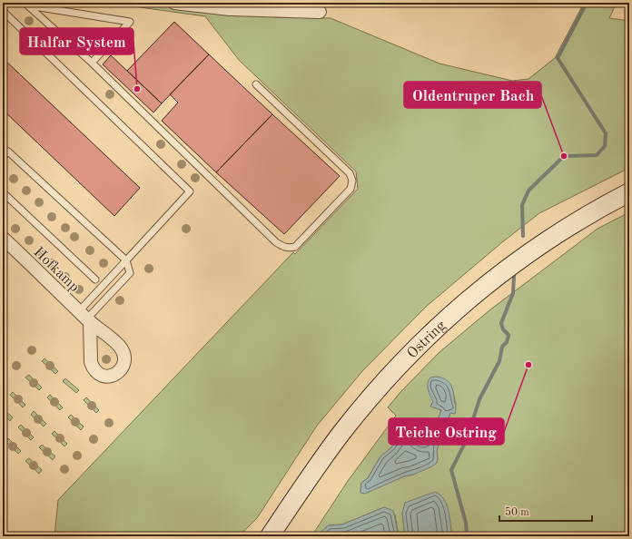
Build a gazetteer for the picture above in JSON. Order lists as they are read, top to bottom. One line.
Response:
{"streets":{"main road":["Ostring"],"street":["Hofkamp"]},"places":["Halfar System","Oldentruper Bach","Teiche Ostring"],"scale_bar":"50 m"}
